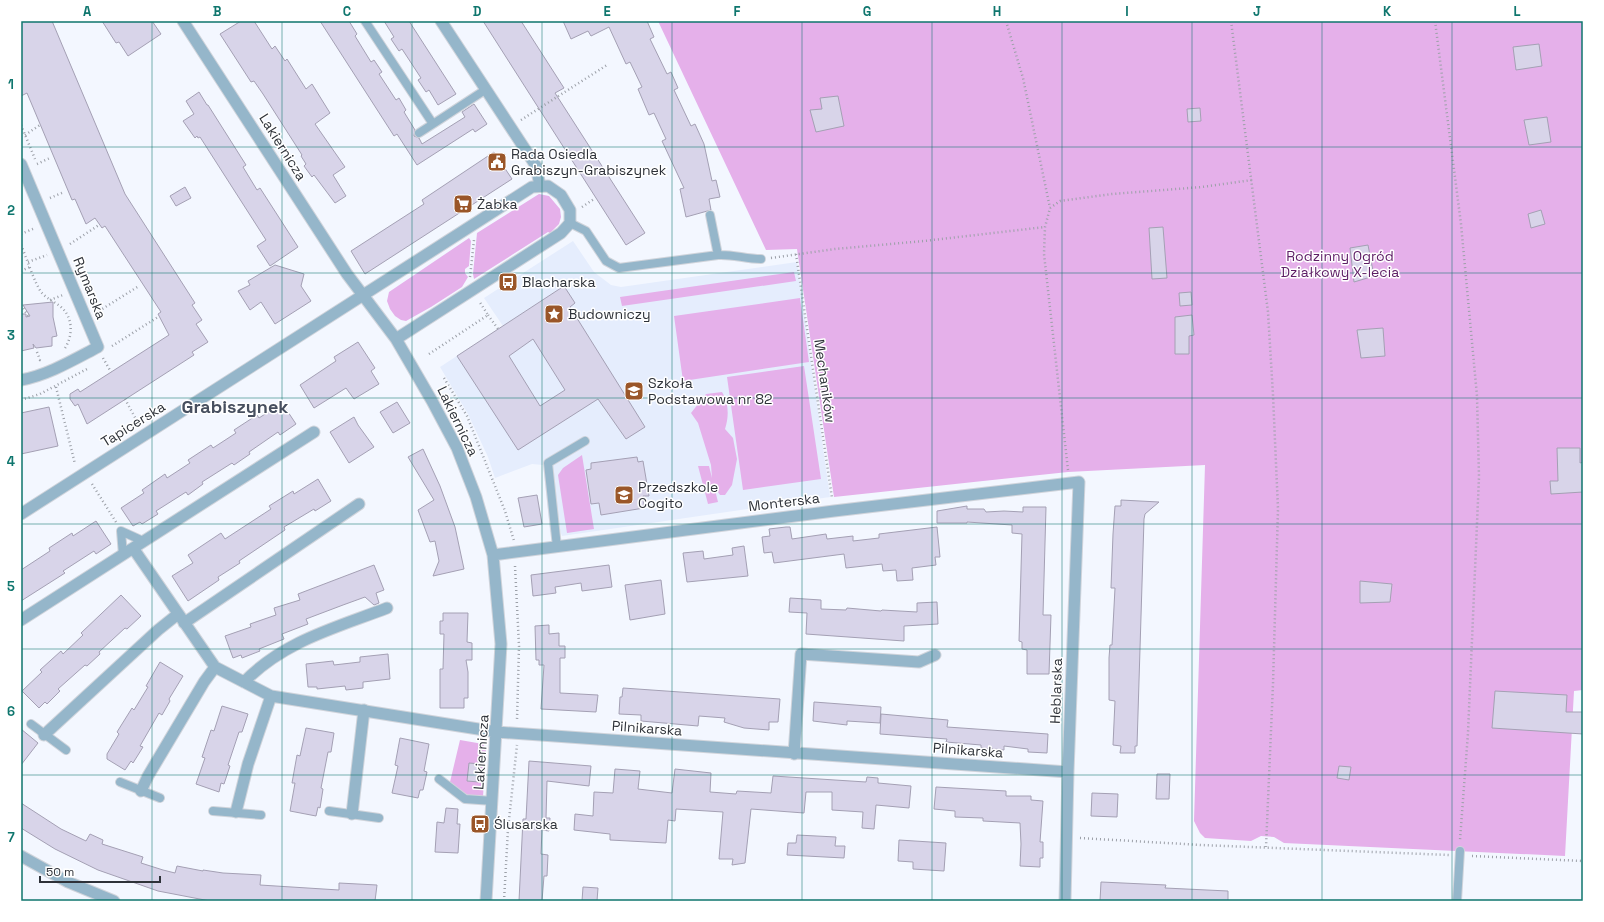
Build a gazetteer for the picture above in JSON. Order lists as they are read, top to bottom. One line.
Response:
{"streets":{"street":["Lakiernicza","Rymarska","Tapicerska","Monterska","Heblarska","Pilnikarska"],"path":["Mechaników"]},"crossings":[["Lakiernicza","Tapicerska"],["Lakiernicza","Monterska"],["Lakiernicza","Pilnikarska"],["Mechaników","Monterska"],["Monterska","Heblarska"],["Heblarska","Pilnikarska"]],"districts":["Grabiszynek"],"parks":["Rodzinny Ogród Działkowy X-lecia"],"places":{"public building":["Rada Osiedla Grabiszyn-Grabiszynek"],"supermarket":["Żabka"],"bus stop":["Blacharska","Ślusarska"],"place":["Budowniczy"],"school or university":["Szkoła Podstawowa nr 82","Przedszkole Cogito"]},"scale_bar":"50 m","grid":{"columns":["A","B","C","D","E","F","G","H","I","J","K","L"],"rows":["1","2","3","4","5","6","7"]}}
